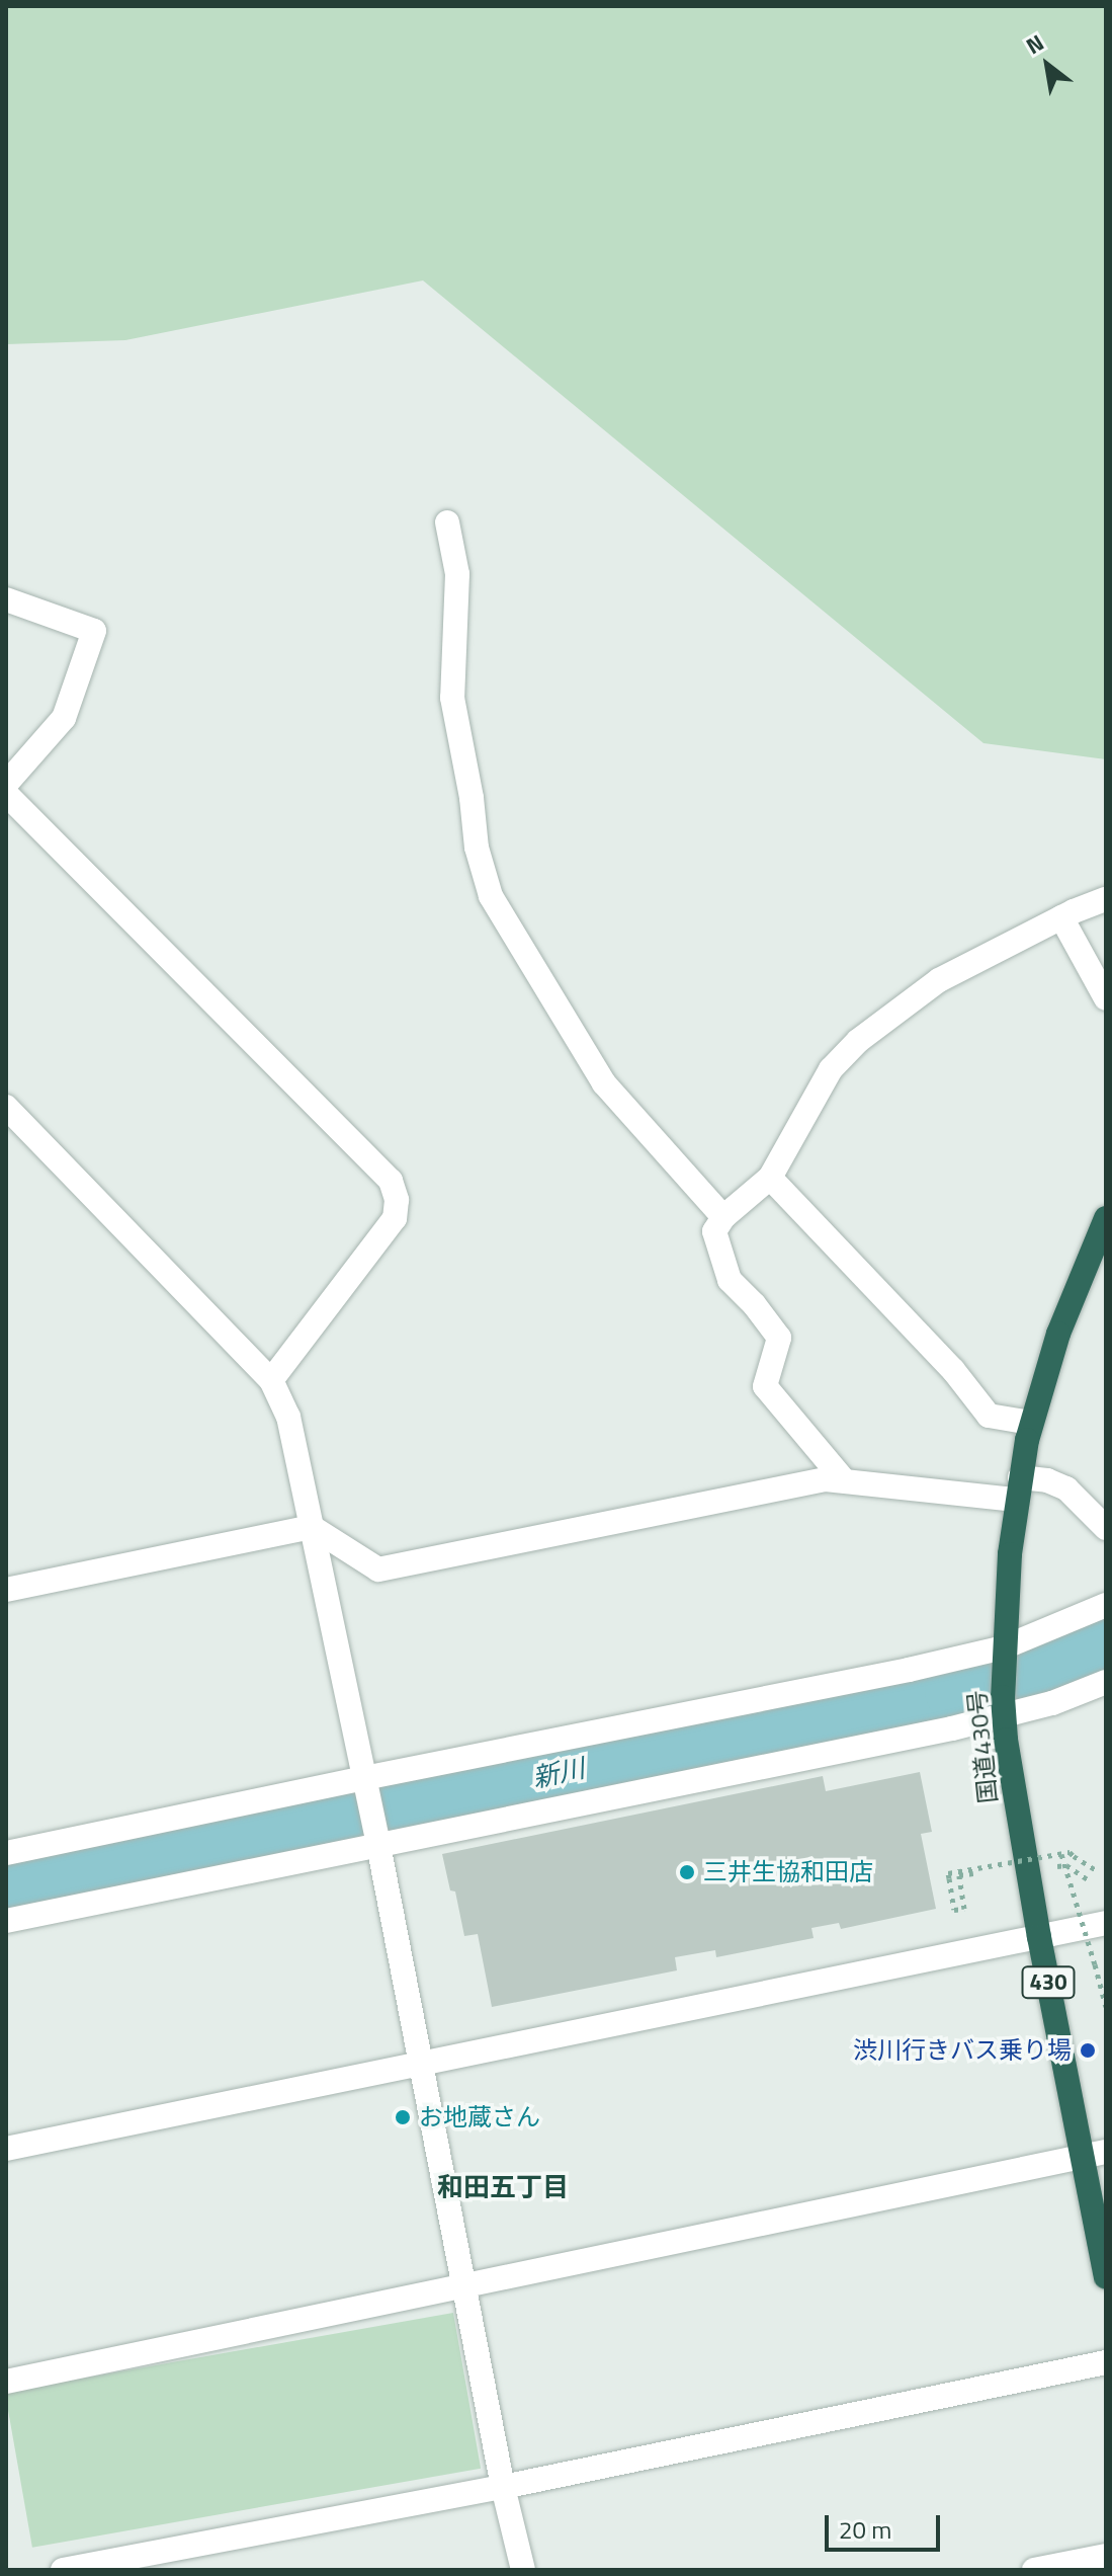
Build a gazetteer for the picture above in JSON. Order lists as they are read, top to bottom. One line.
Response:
{"streets":{"highway":["国道430号","430"]},"districts":["和田五丁目"],"water":["新川"],"places":["三井生協和田店","渋川行きバス乗り場","お地蔵さん"],"scale_bar":"20 m","north":"top left"}
